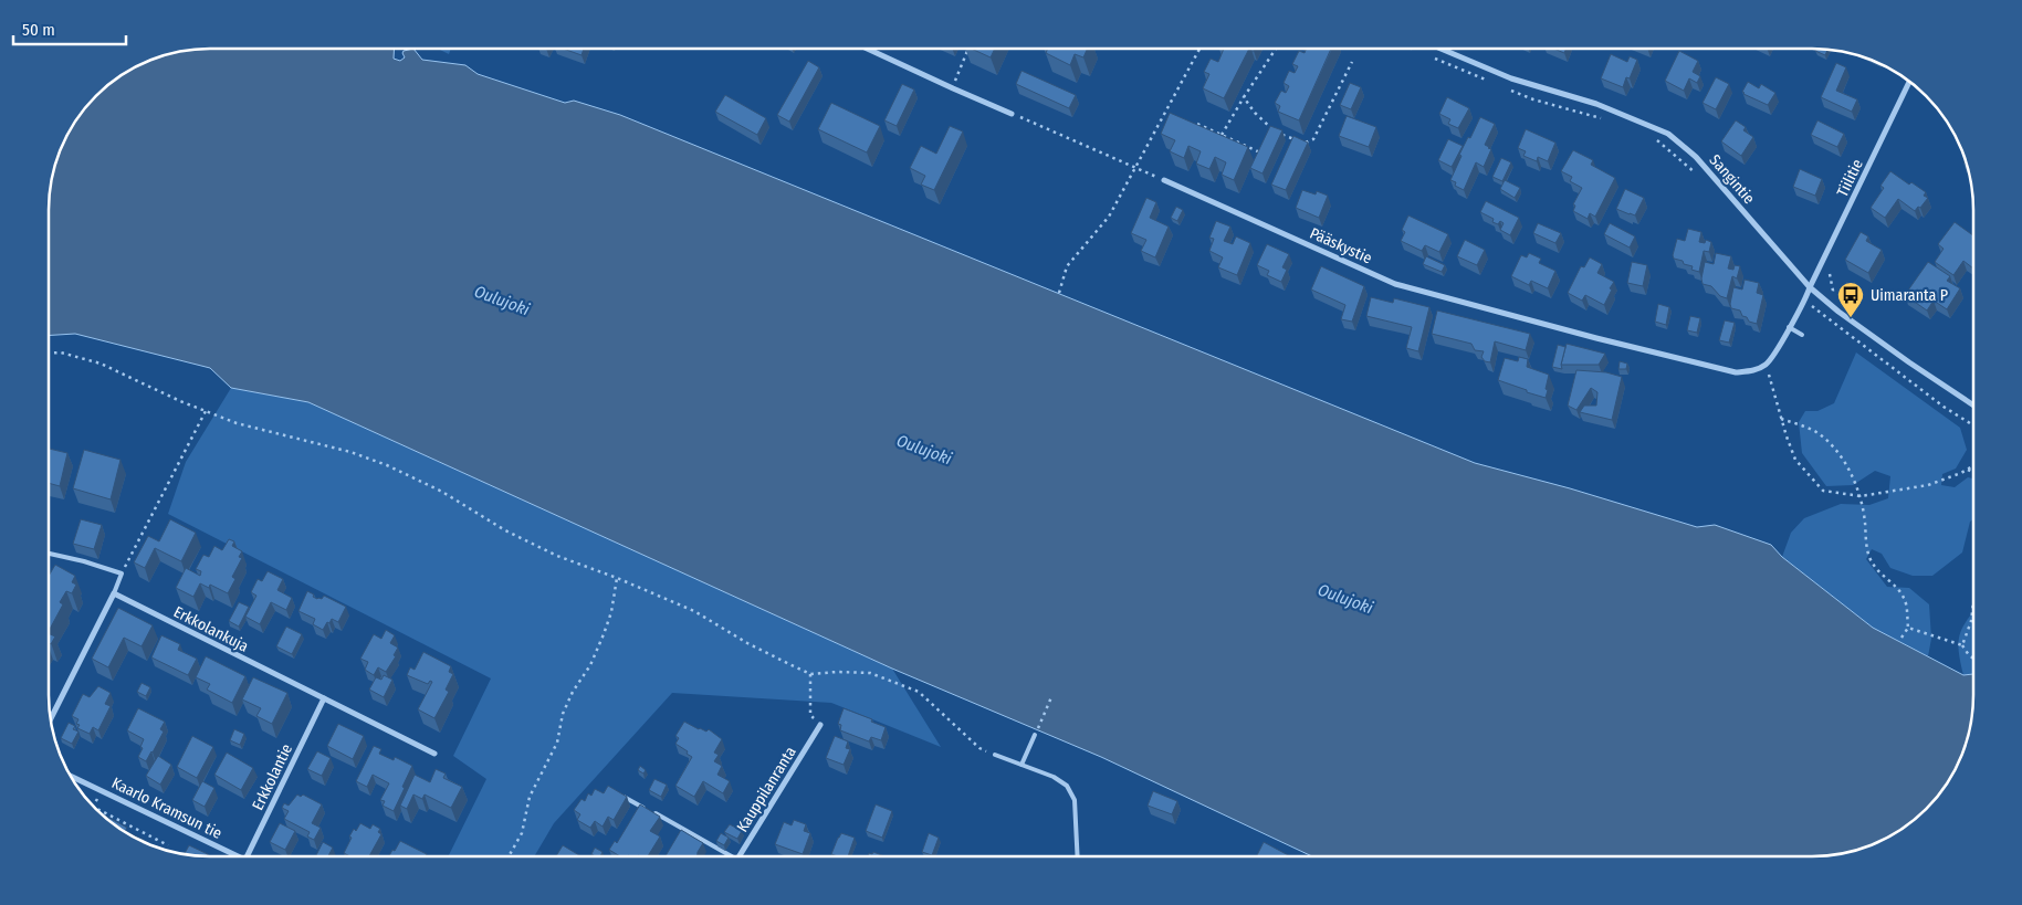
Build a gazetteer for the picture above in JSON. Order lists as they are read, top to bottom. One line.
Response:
{"streets":{"street":["Tiilitie","Sangintie","Pääskystie","Erkkolankuja","Erkkolantie","Kauppilanranta","Kaarlo Kramsun tie"]},"crossings":[["Tiilitie","Sangintie"],["Erkkolankuja","Erkkolantie"]],"water":["Oulujoki"],"places":{"bus stop":["Uimaranta P"]},"scale_bar":"50 m"}
